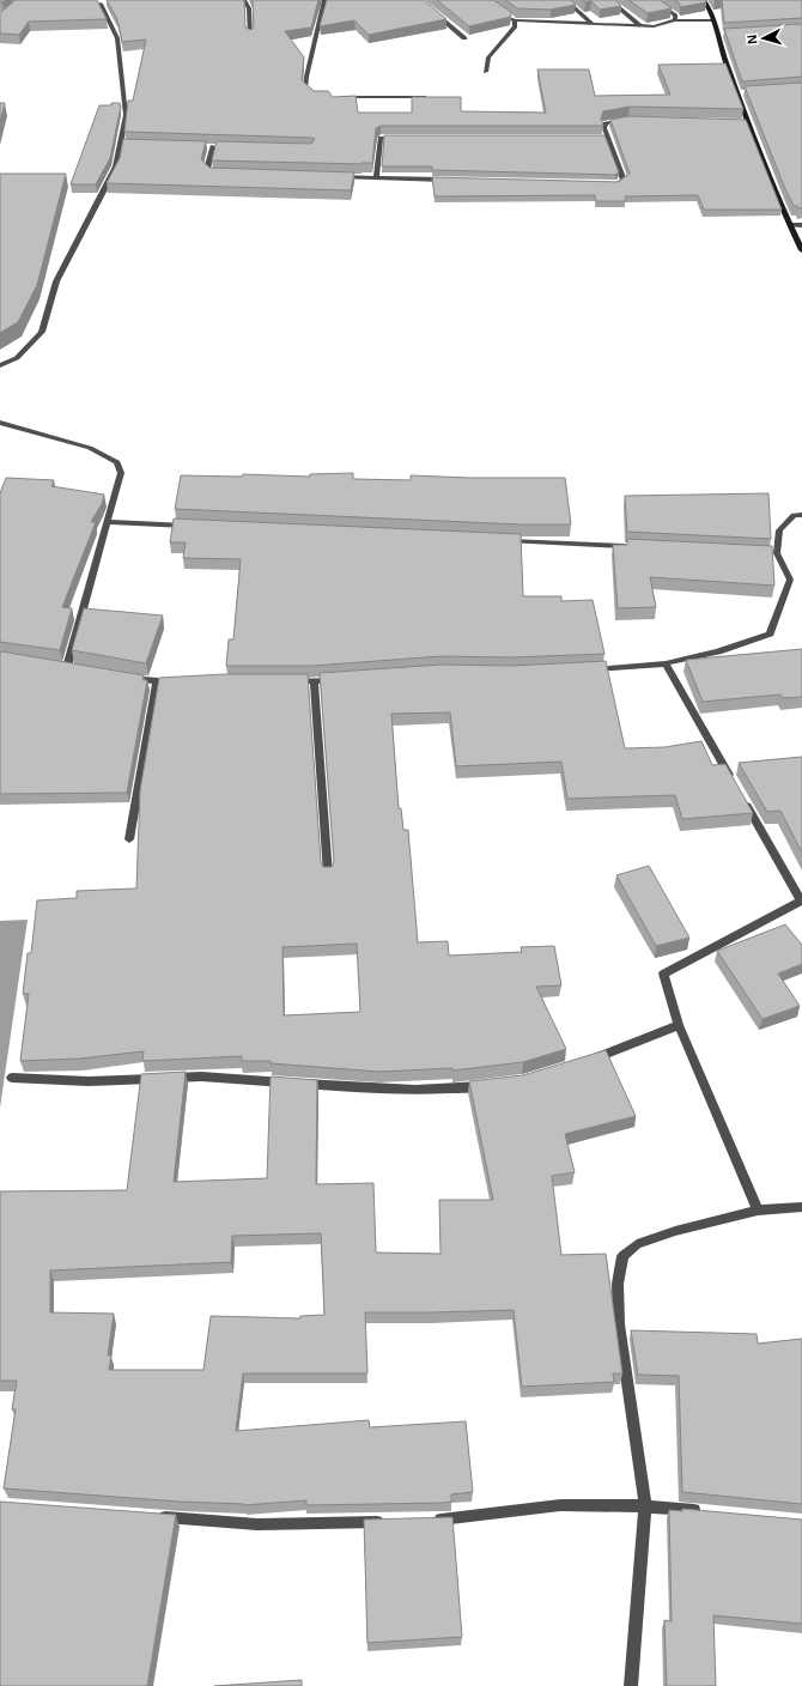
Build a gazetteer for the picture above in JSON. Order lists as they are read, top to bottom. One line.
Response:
{"north":"left"}
